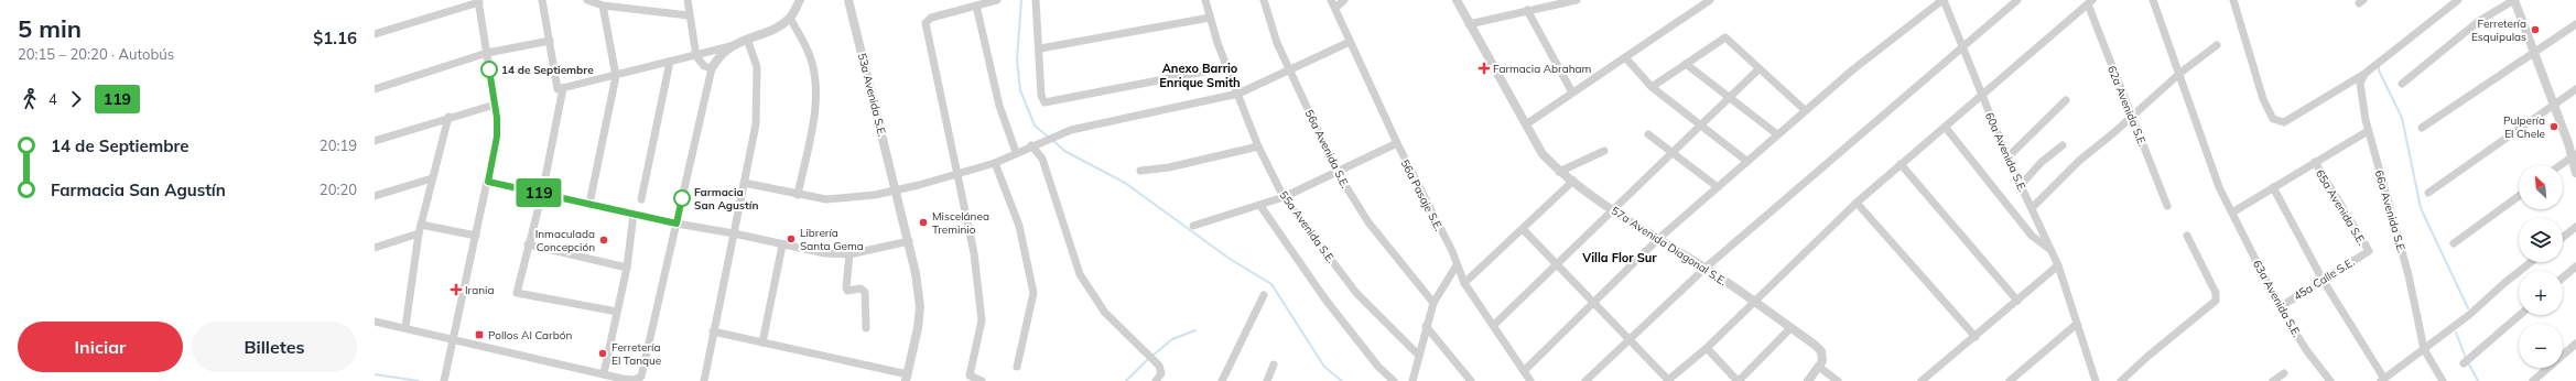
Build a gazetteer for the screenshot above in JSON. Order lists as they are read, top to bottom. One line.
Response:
{"streets":{"street":["53a Avenida S.E.","62a Avenida S.E.","56a Avenida S.E.","60a Avenida S.E.","56a Pasaje S.E.","65a Avenida S.E.","66a Avenida S.E.","55a Avenida S.E.","57a Avenida Diagonal S.E.","45a Calle S.E.","63a Avenida S.E."]},"crossings":[["65a Avenida S.E.","45a Calle S.E."],["45a Calle S.E.","63a Avenida S.E."]],"districts":["Anexo Barrio Enrique Smith","Villa Flor Sur"],"places":{"other":["Ferretería Esquipulas","14 de Septiembre","Pulpería El Chele","Farmacia San Agustín","Miscelánea Treminio","Librería Santa Gema","Inmaculada Concepción","Ferretería El Tanque"],"health":["Farmacia Abraham","Irania"],"transit":["Pollos Al Carbón"]},"lines":["bus line 119"],"north":"top left","page":{"heading":["5 min","20:15 – 20:20 · Autobús","$1.16"],"on_map":"119","legs":["4","119"],"list":[{"name":"14 de Septiembre","value":"20:19"},{"name":"Farmacia San Agustín","value":"20:20"}],"map_buttons":["+","−"],"buttons":["Iniciar","Billetes"]}}
